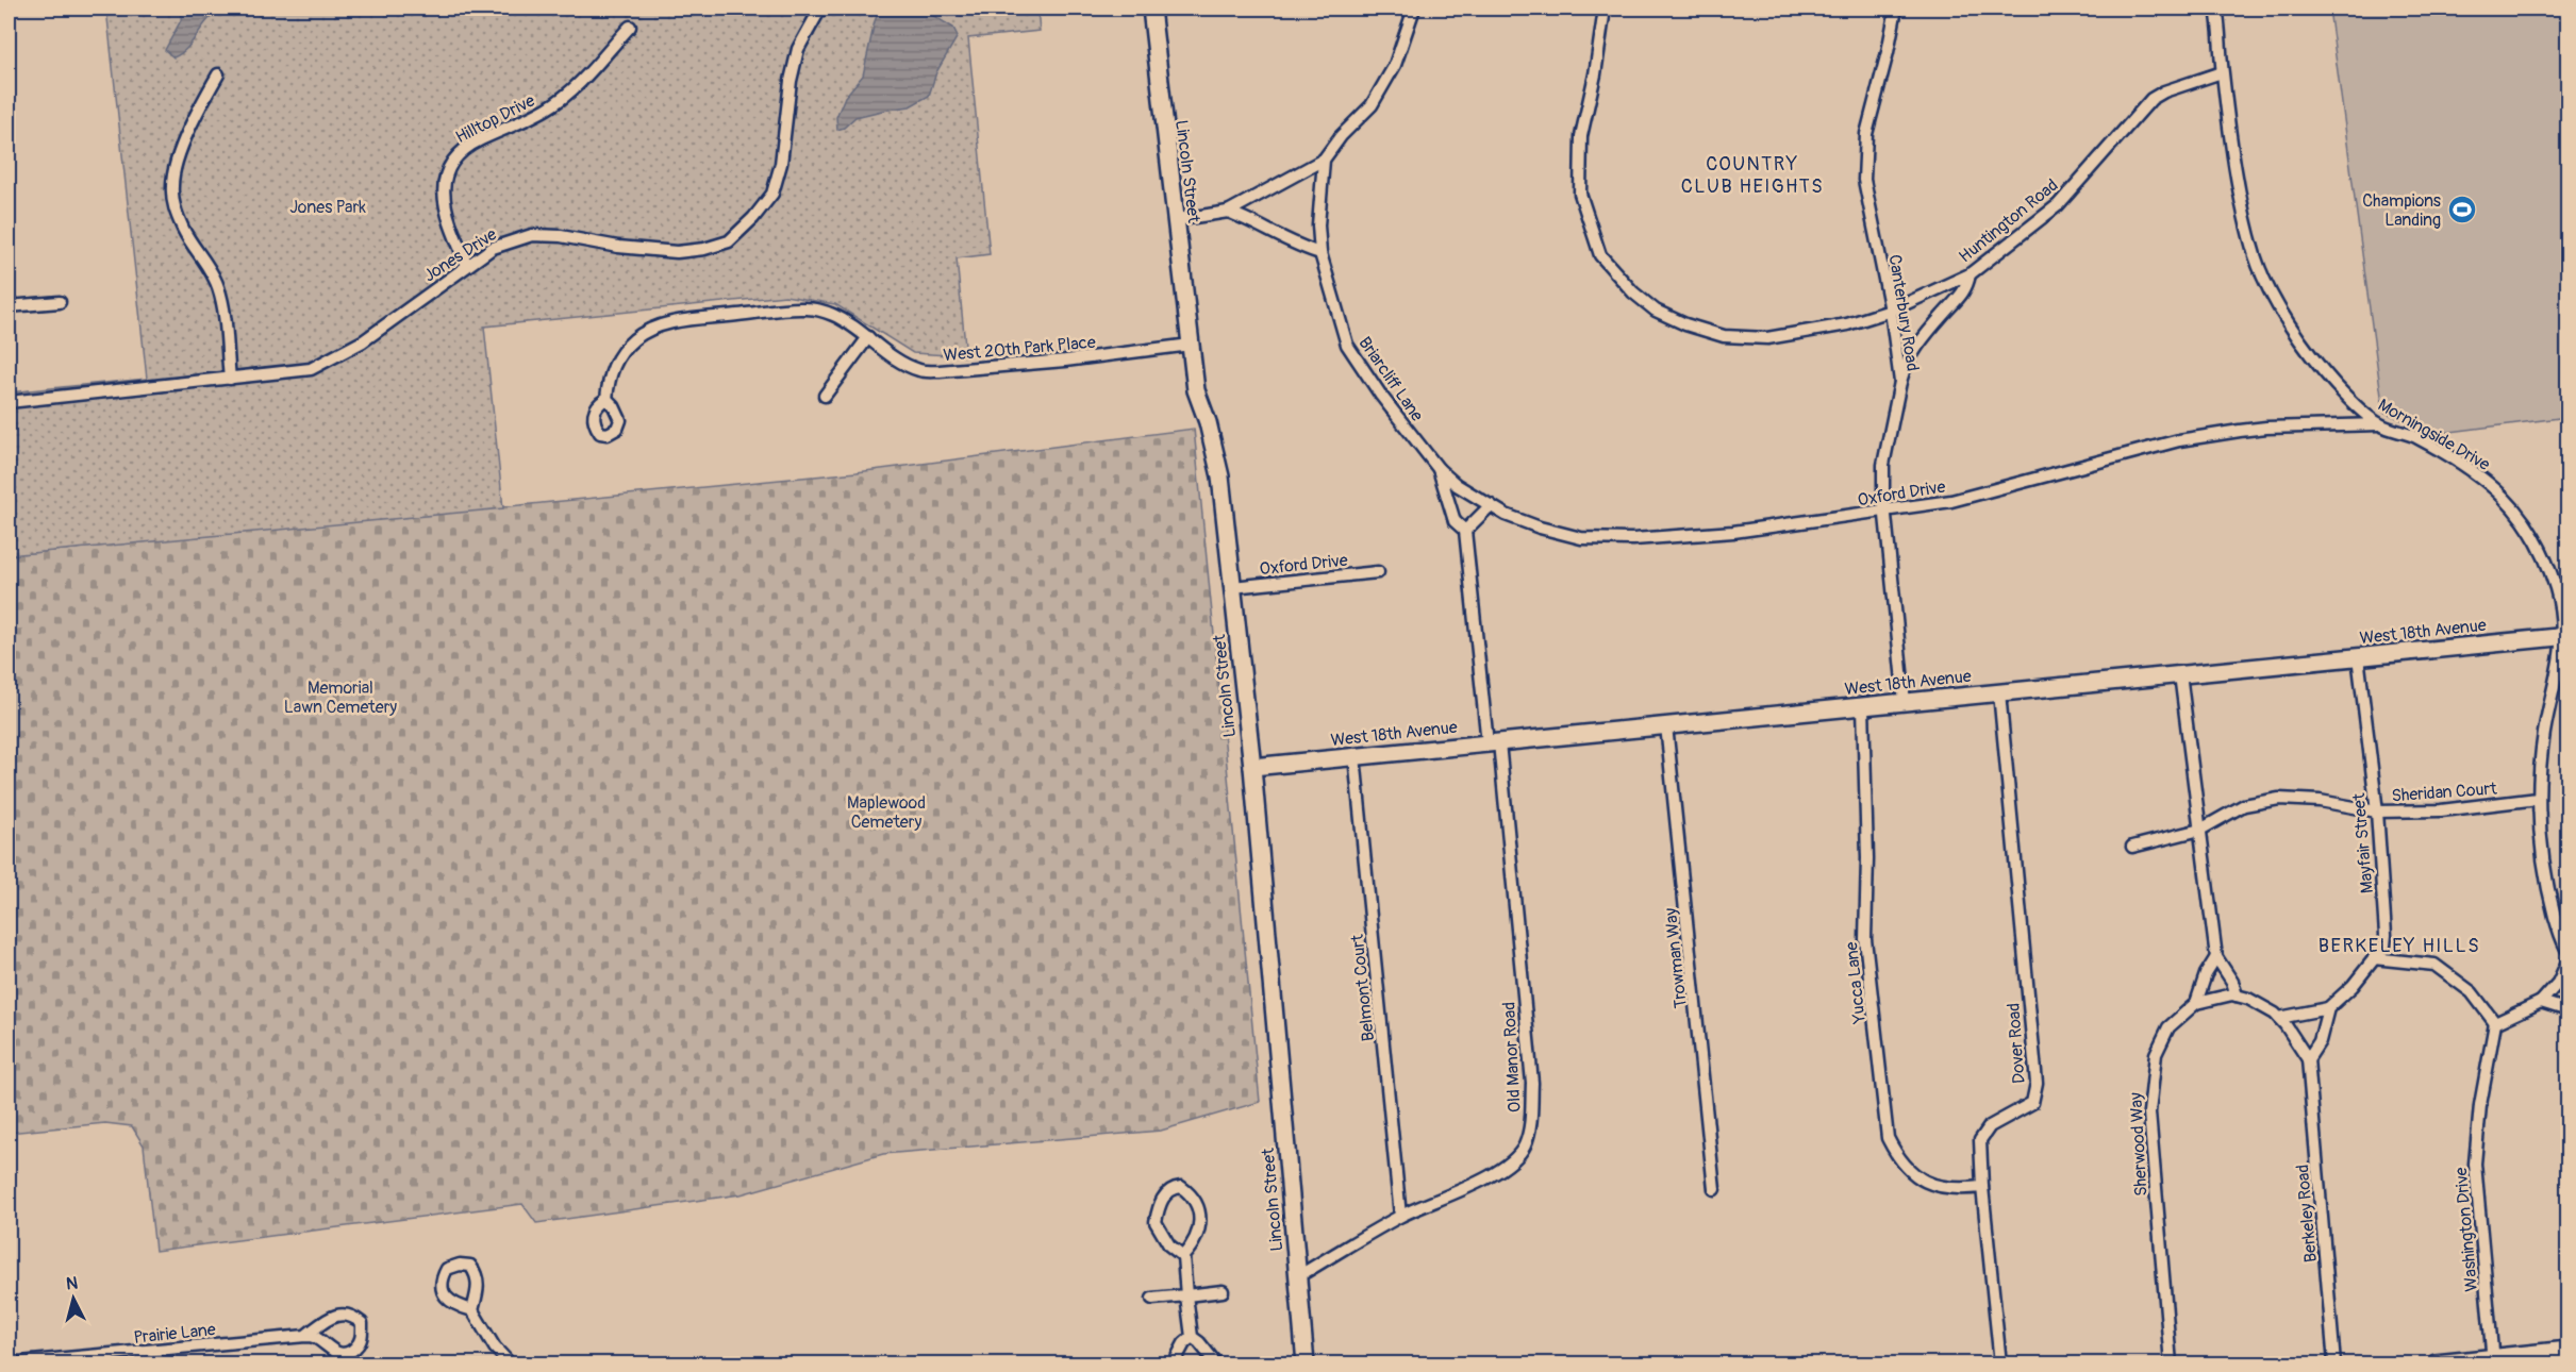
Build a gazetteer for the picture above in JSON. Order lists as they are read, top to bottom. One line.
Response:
{"streets":{"street":["Hilltop Drive","Lincoln Street","Huntington Road","Jones Drive","Canterbury Road","West 20th Park Place","Briarcliff Lane","Morningside Drive","Oxford Drive","West 18th Avenue","Sheridan Court","Mayfair Street","Trowman Way","Yucca Lane","Belmont Court","Dover Road","Old Manor Road","Sherwood Way","Berkeley Road","Washington Drive","Prairie Lane"]},"crossings":[["Hilltop Drive","Jones Drive"],["Lincoln Street","West 20th Park Place"],["Lincoln Street","Oxford Drive"],["Lincoln Street","West 18th Avenue"],["Lincoln Street","Old Manor Road"],["Huntington Road","Canterbury Road"],["Huntington Road","Morningside Drive"],["Canterbury Road","Oxford Drive"],["Canterbury Road","West 18th Avenue"],["Briarcliff Lane","Oxford Drive"],["Briarcliff Lane","West 18th Avenue"],["Briarcliff Lane","Old Manor Road"],["Morningside Drive","Oxford Drive"],["Morningside Drive","West 18th Avenue"],["West 18th Avenue","Mayfair Street"],["West 18th Avenue","Trowman Way"],["West 18th Avenue","Yucca Lane"],["West 18th Avenue","Belmont Court"],["West 18th Avenue","Dover Road"],["West 18th Avenue","Old Manor Road"],["Sheridan Court","Mayfair Street"],["Sheridan Court","Sherwood Way"],["Mayfair Street","Sherwood Way"],["Yucca Lane","Dover Road"],["Belmont Court","Old Manor Road"]],"districts":["COUNTRY CLUB HEIGHTS","BERKELEY HILLS"],"parks":["Jones Park","Memorial Lawn Cemetery","Maplewood Cemetery"],"places":{"sports":["Champions Landing"]},"north":"top"}
